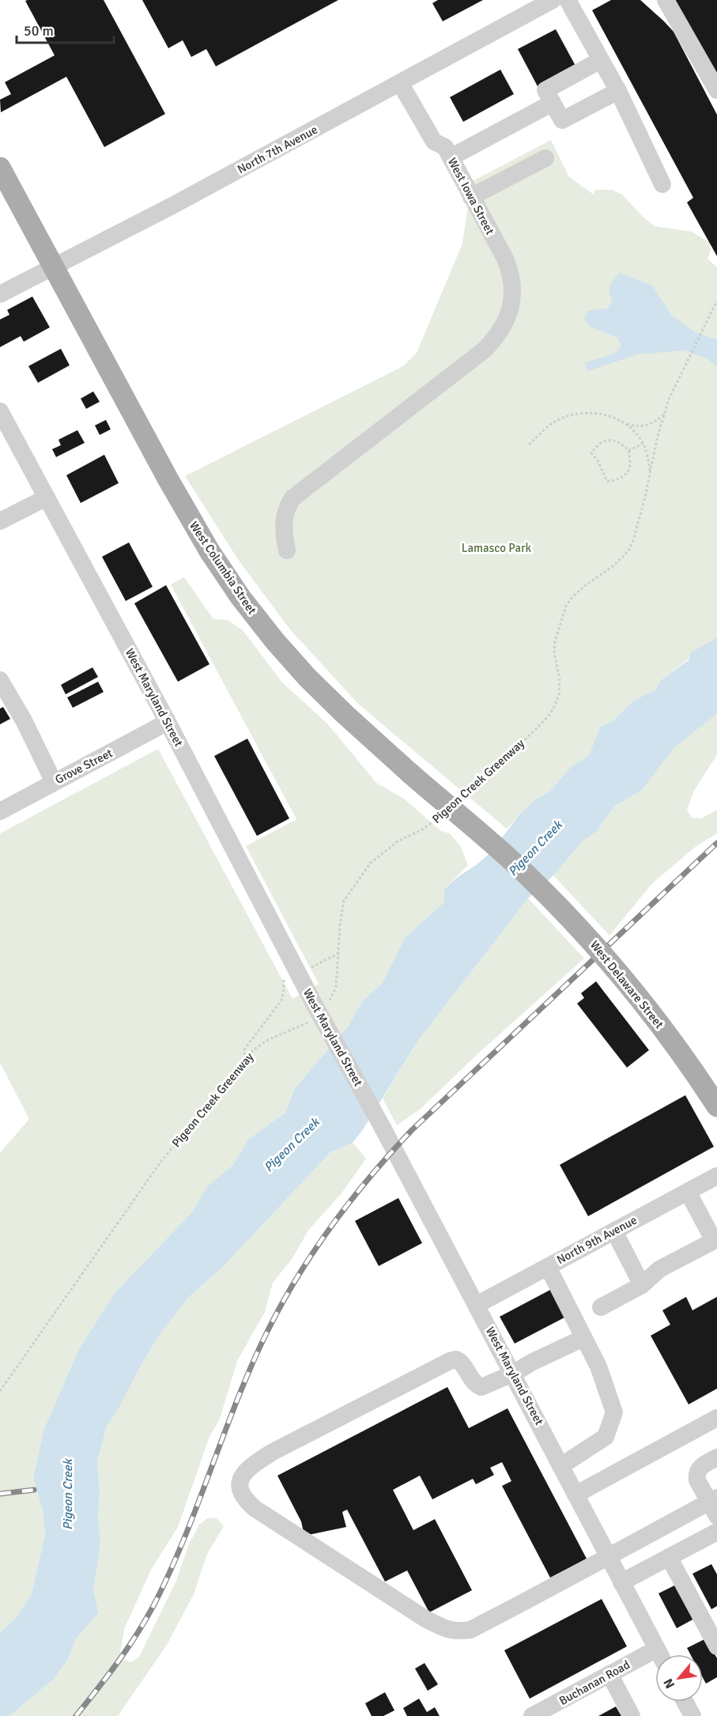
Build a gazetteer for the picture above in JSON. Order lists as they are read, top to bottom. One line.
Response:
{"streets":{"main road":["West Columbia Street","West Delaware Street"],"street":["North 7th Avenue","West Iowa Street","West Maryland Street","Grove Street","North 9th Avenue","Buchanan Road"],"path":["Pigeon Creek Greenway"]},"crossings":[["North 7th Avenue","West Iowa Street"],["North 7th Avenue","West Columbia Street"],["West Columbia Street","West Delaware Street"],["West Maryland Street","Grove Street"],["West Maryland Street","Pigeon Creek Greenway"],["West Maryland Street","North 9th Avenue"]],"water":["Pigeon Creek"],"parks":["Lamasco Park"],"scale_bar":"50 m","north":"bottom left"}
